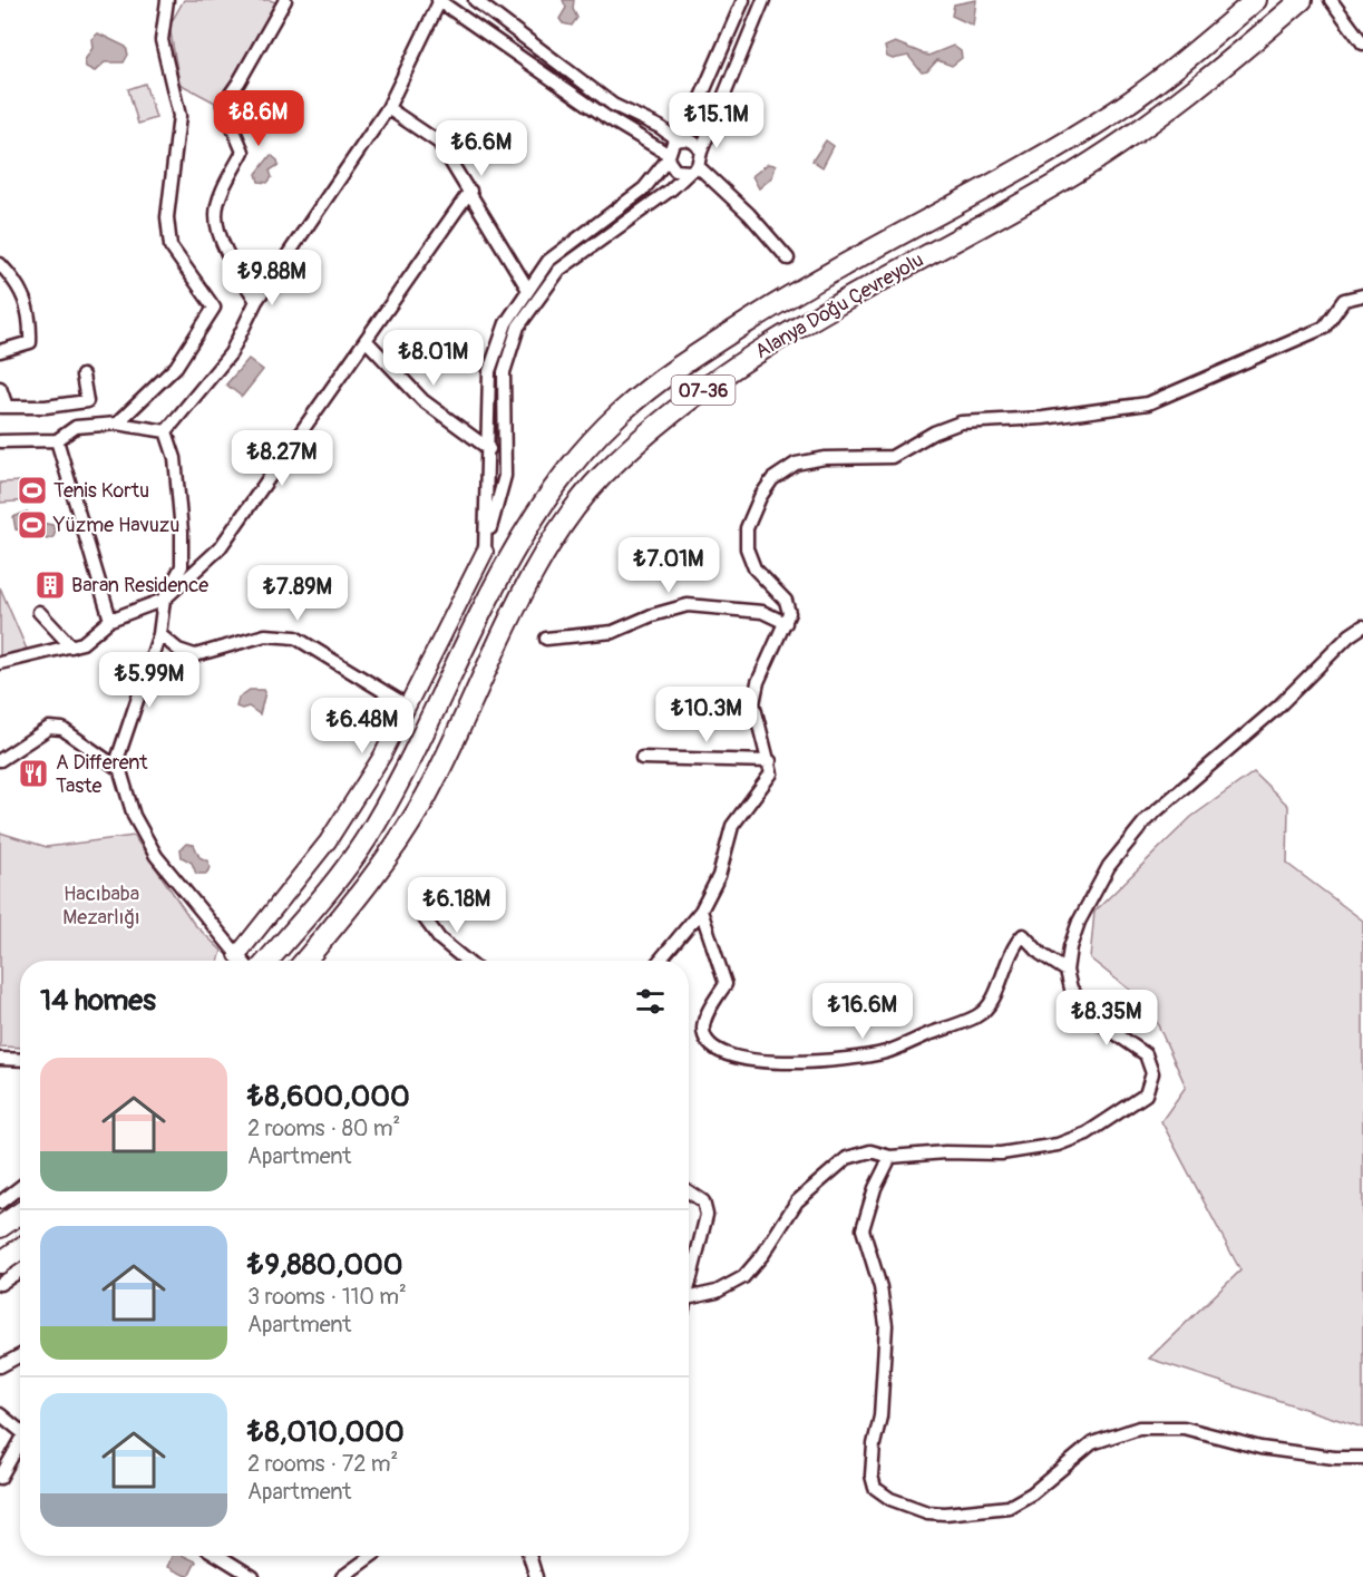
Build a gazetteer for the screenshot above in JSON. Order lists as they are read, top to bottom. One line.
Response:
{"streets":{"highway":["Alanya Doğu Çevreyolu","07-36"]},"parks":["Hacıbaba Mezarlığı"],"places":{"sports":["Tenis Kortu","Yüzme Havuzu"],"building":["Baran Residence"],"restaurant":["A Different Taste"]},"page":{"price":["₺8.6M","₺15.1M","₺6.6M","₺9.88M","₺8.01M","₺8.27M","₺7.01M","₺7.89M","₺5.99M","₺10.3M","₺6.48M","₺6.18M","₺16.6M","₺8.35M"],"heading":"14 homes","list":[{"name":"₺8,600,000","note":"2 rooms · 80 m² · Apartment"},{"name":"₺9,880,000","note":"3 rooms · 110 m² · Apartment"},{"name":"₺8,010,000","note":"2 rooms · 72 m² · Apartment"}]}}
